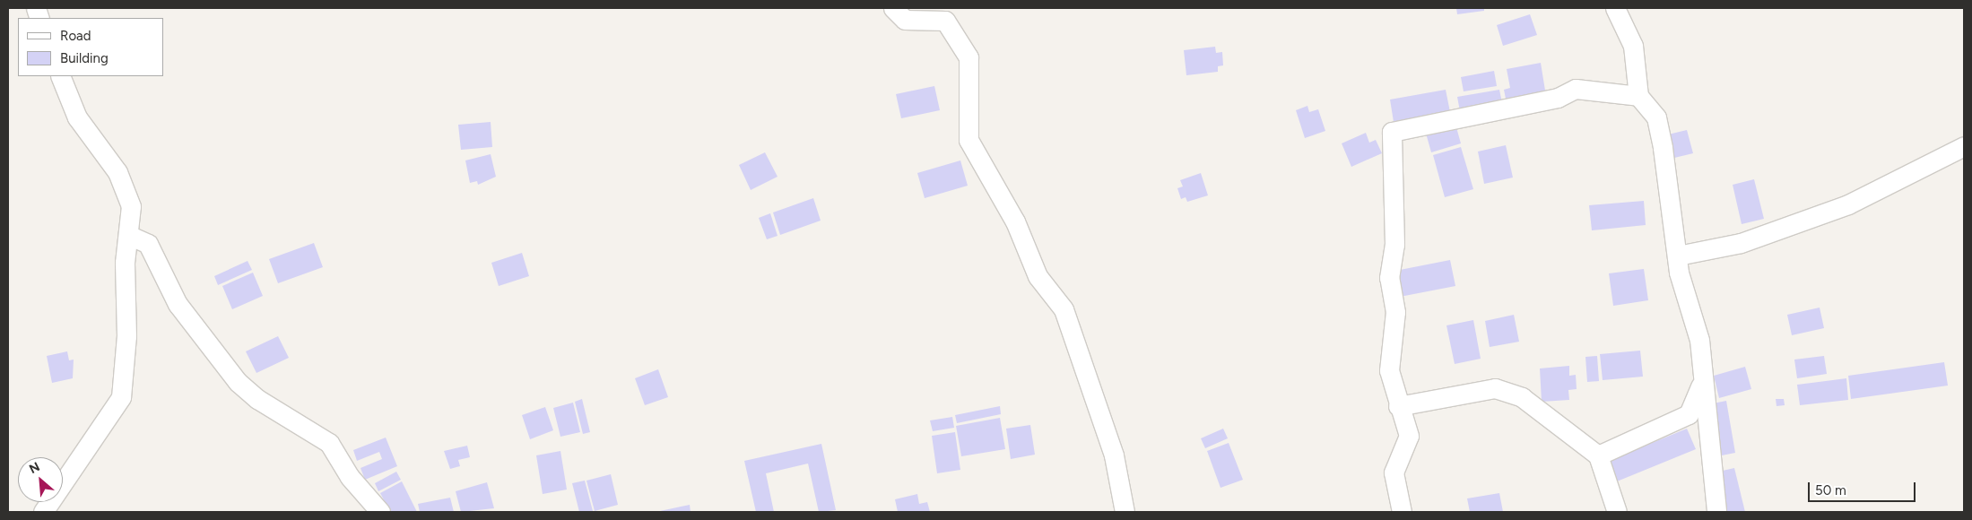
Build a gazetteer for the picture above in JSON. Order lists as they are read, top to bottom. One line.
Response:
{"legend":["Road","Building"],"scale_bar":"50 m","north":"top left"}
